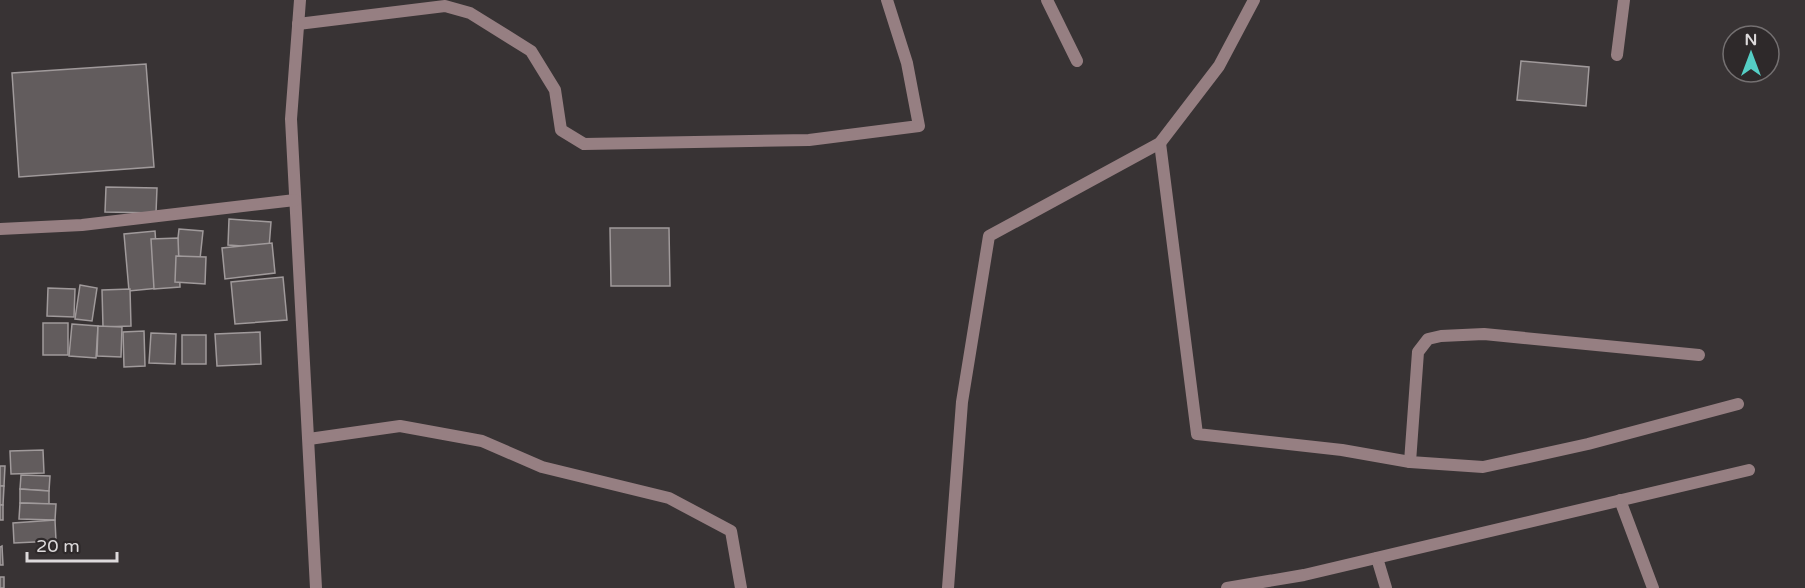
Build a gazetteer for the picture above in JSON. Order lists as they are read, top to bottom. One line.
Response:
{"scale_bar":"20 m","north":"top"}
